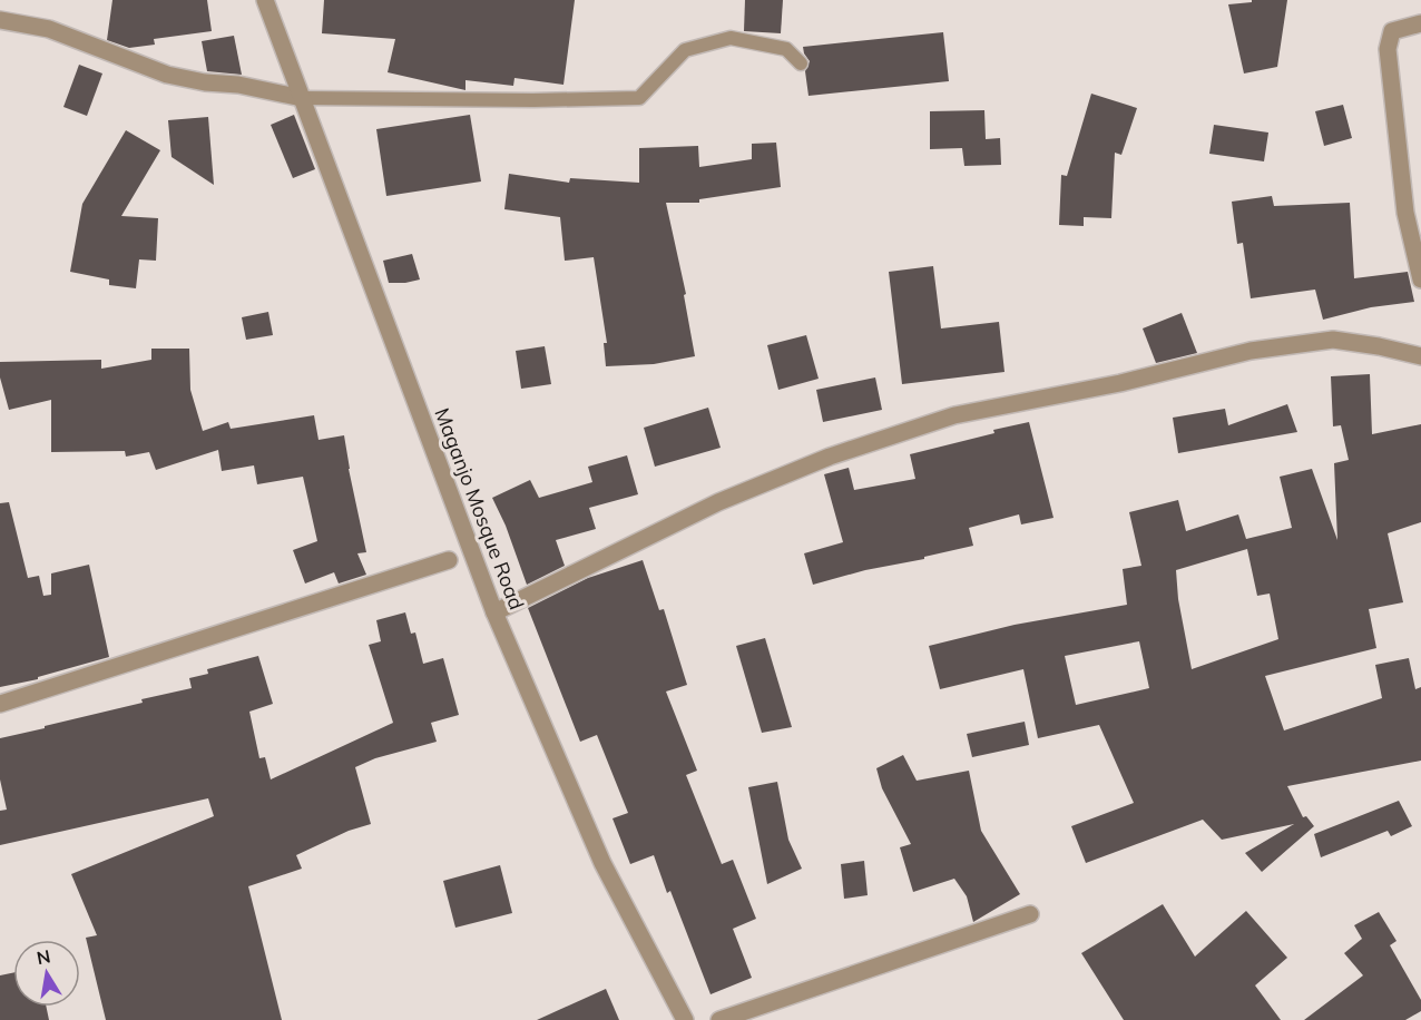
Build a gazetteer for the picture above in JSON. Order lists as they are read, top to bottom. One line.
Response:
{"streets":{"street":["Maganjo Mosque Road"]},"north":"top"}
